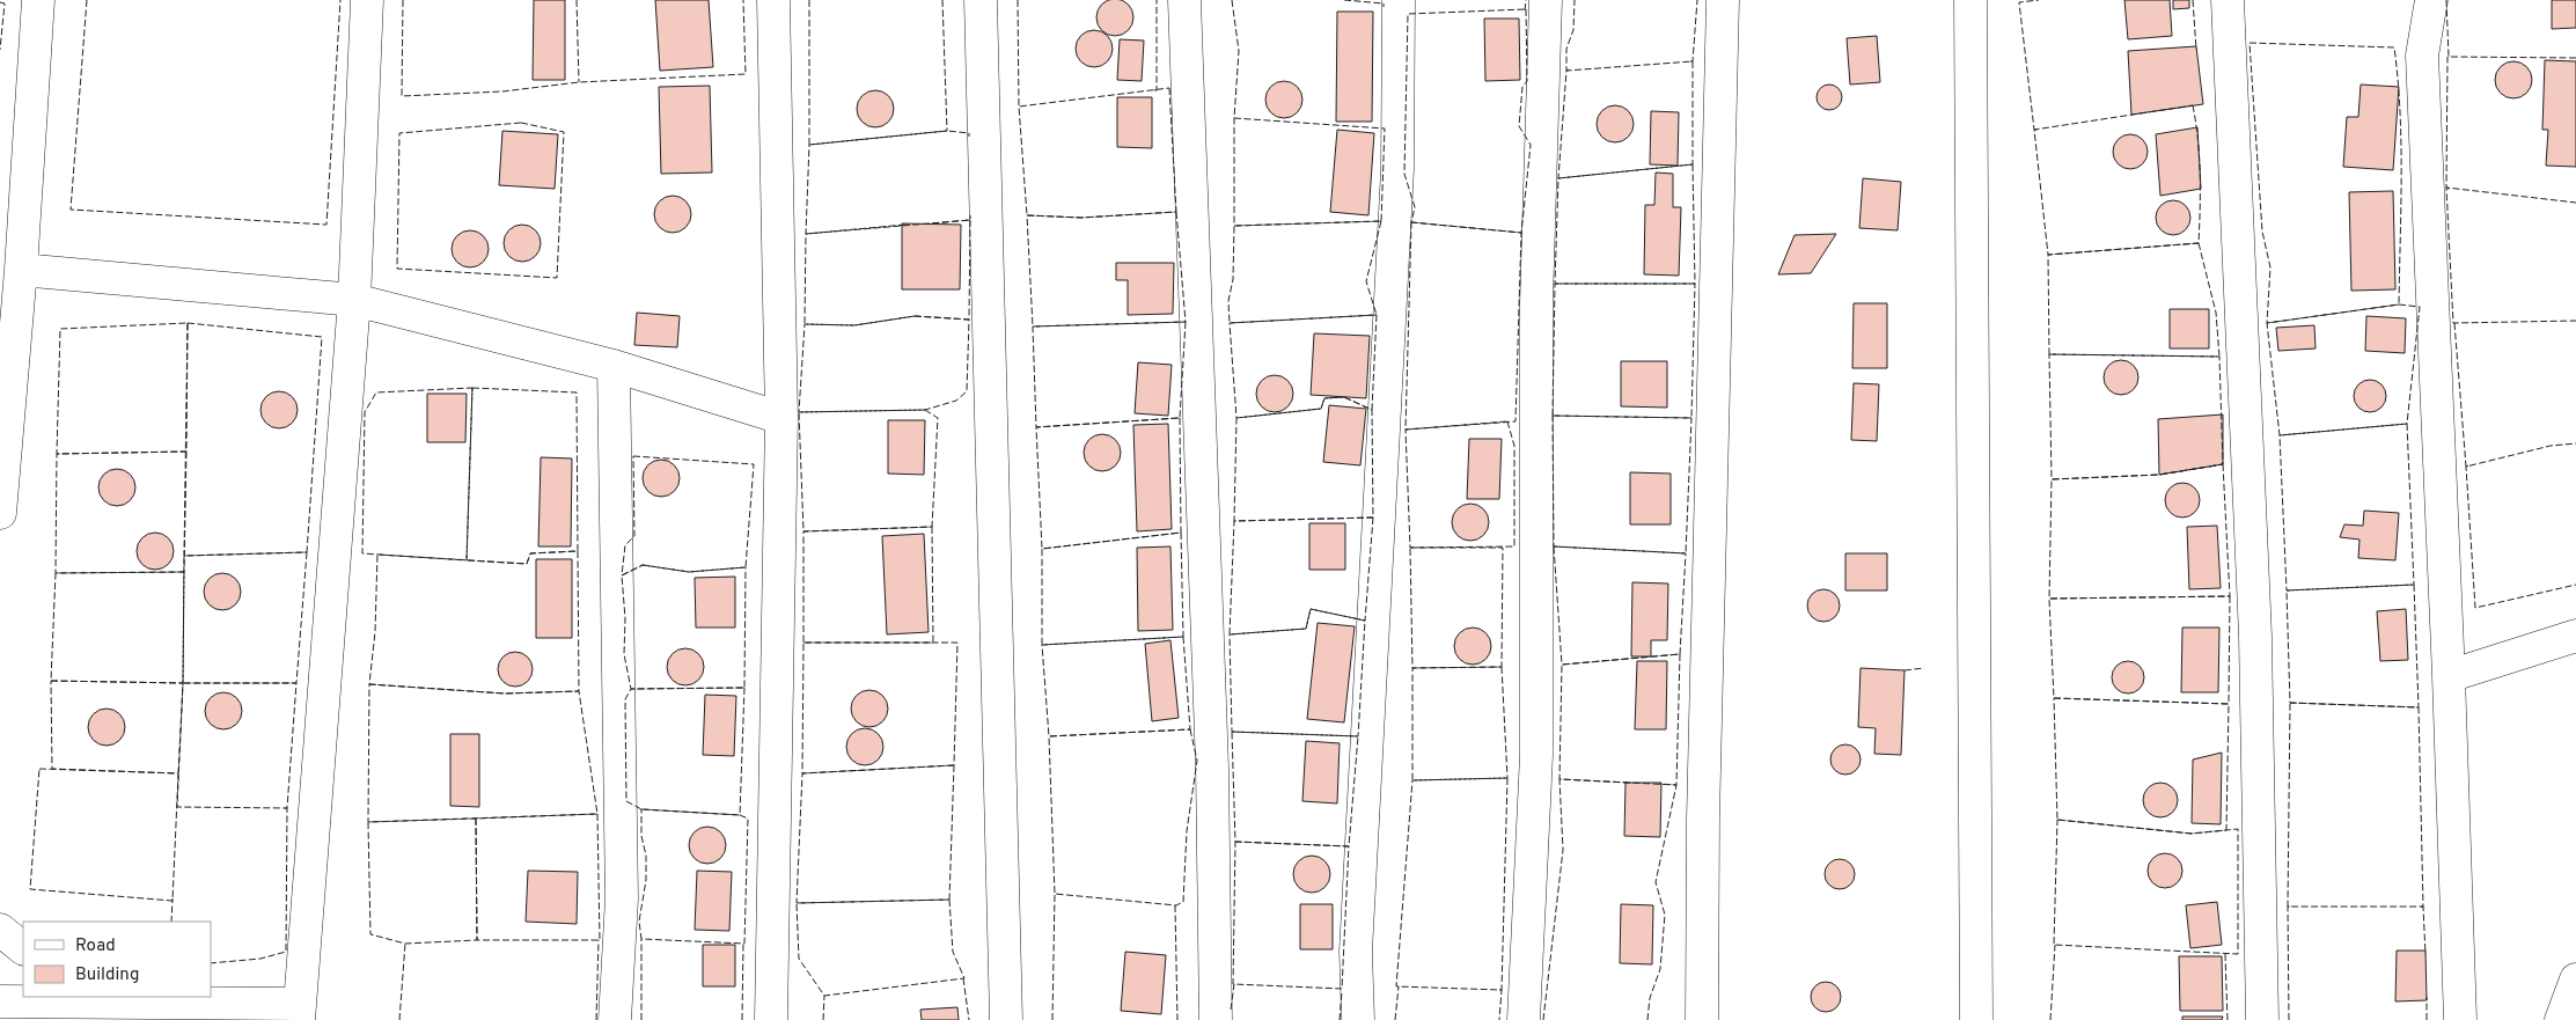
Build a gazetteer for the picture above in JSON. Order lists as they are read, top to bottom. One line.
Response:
{"legend":["Road","Building"]}
